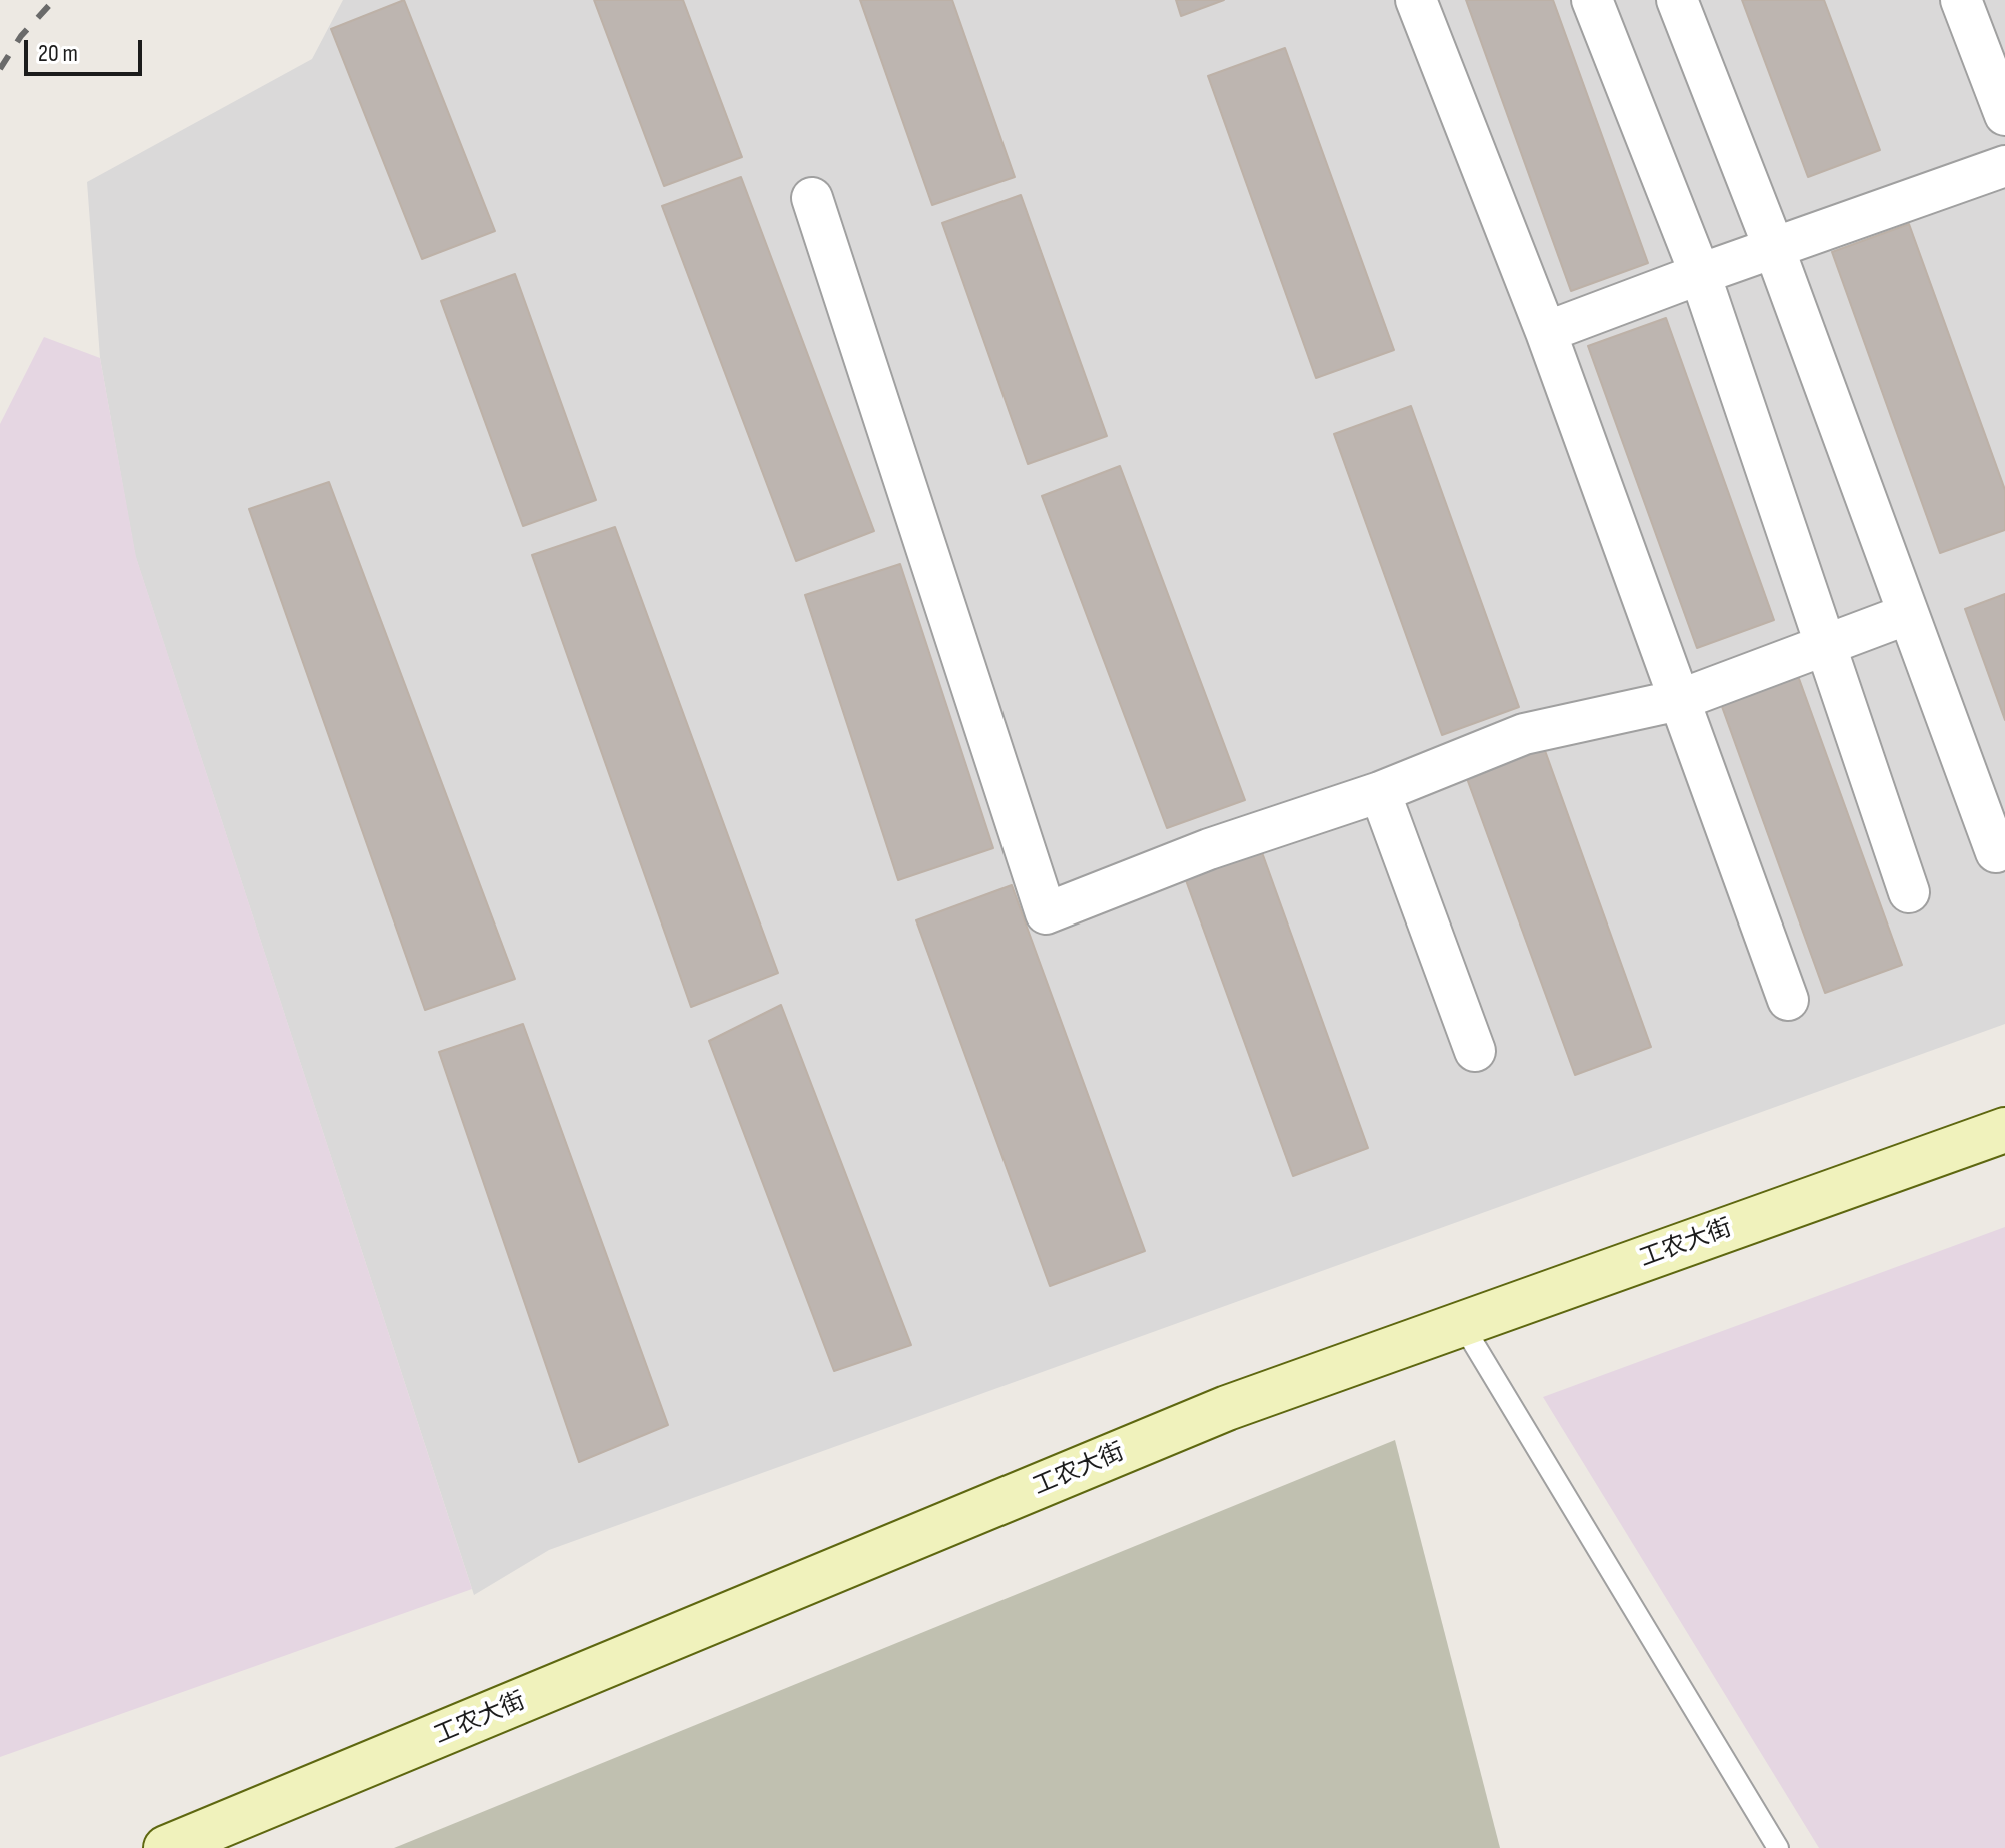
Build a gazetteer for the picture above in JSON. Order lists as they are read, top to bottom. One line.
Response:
{"streets":{"main road":["工农大街"]},"scale_bar":"20 m"}
